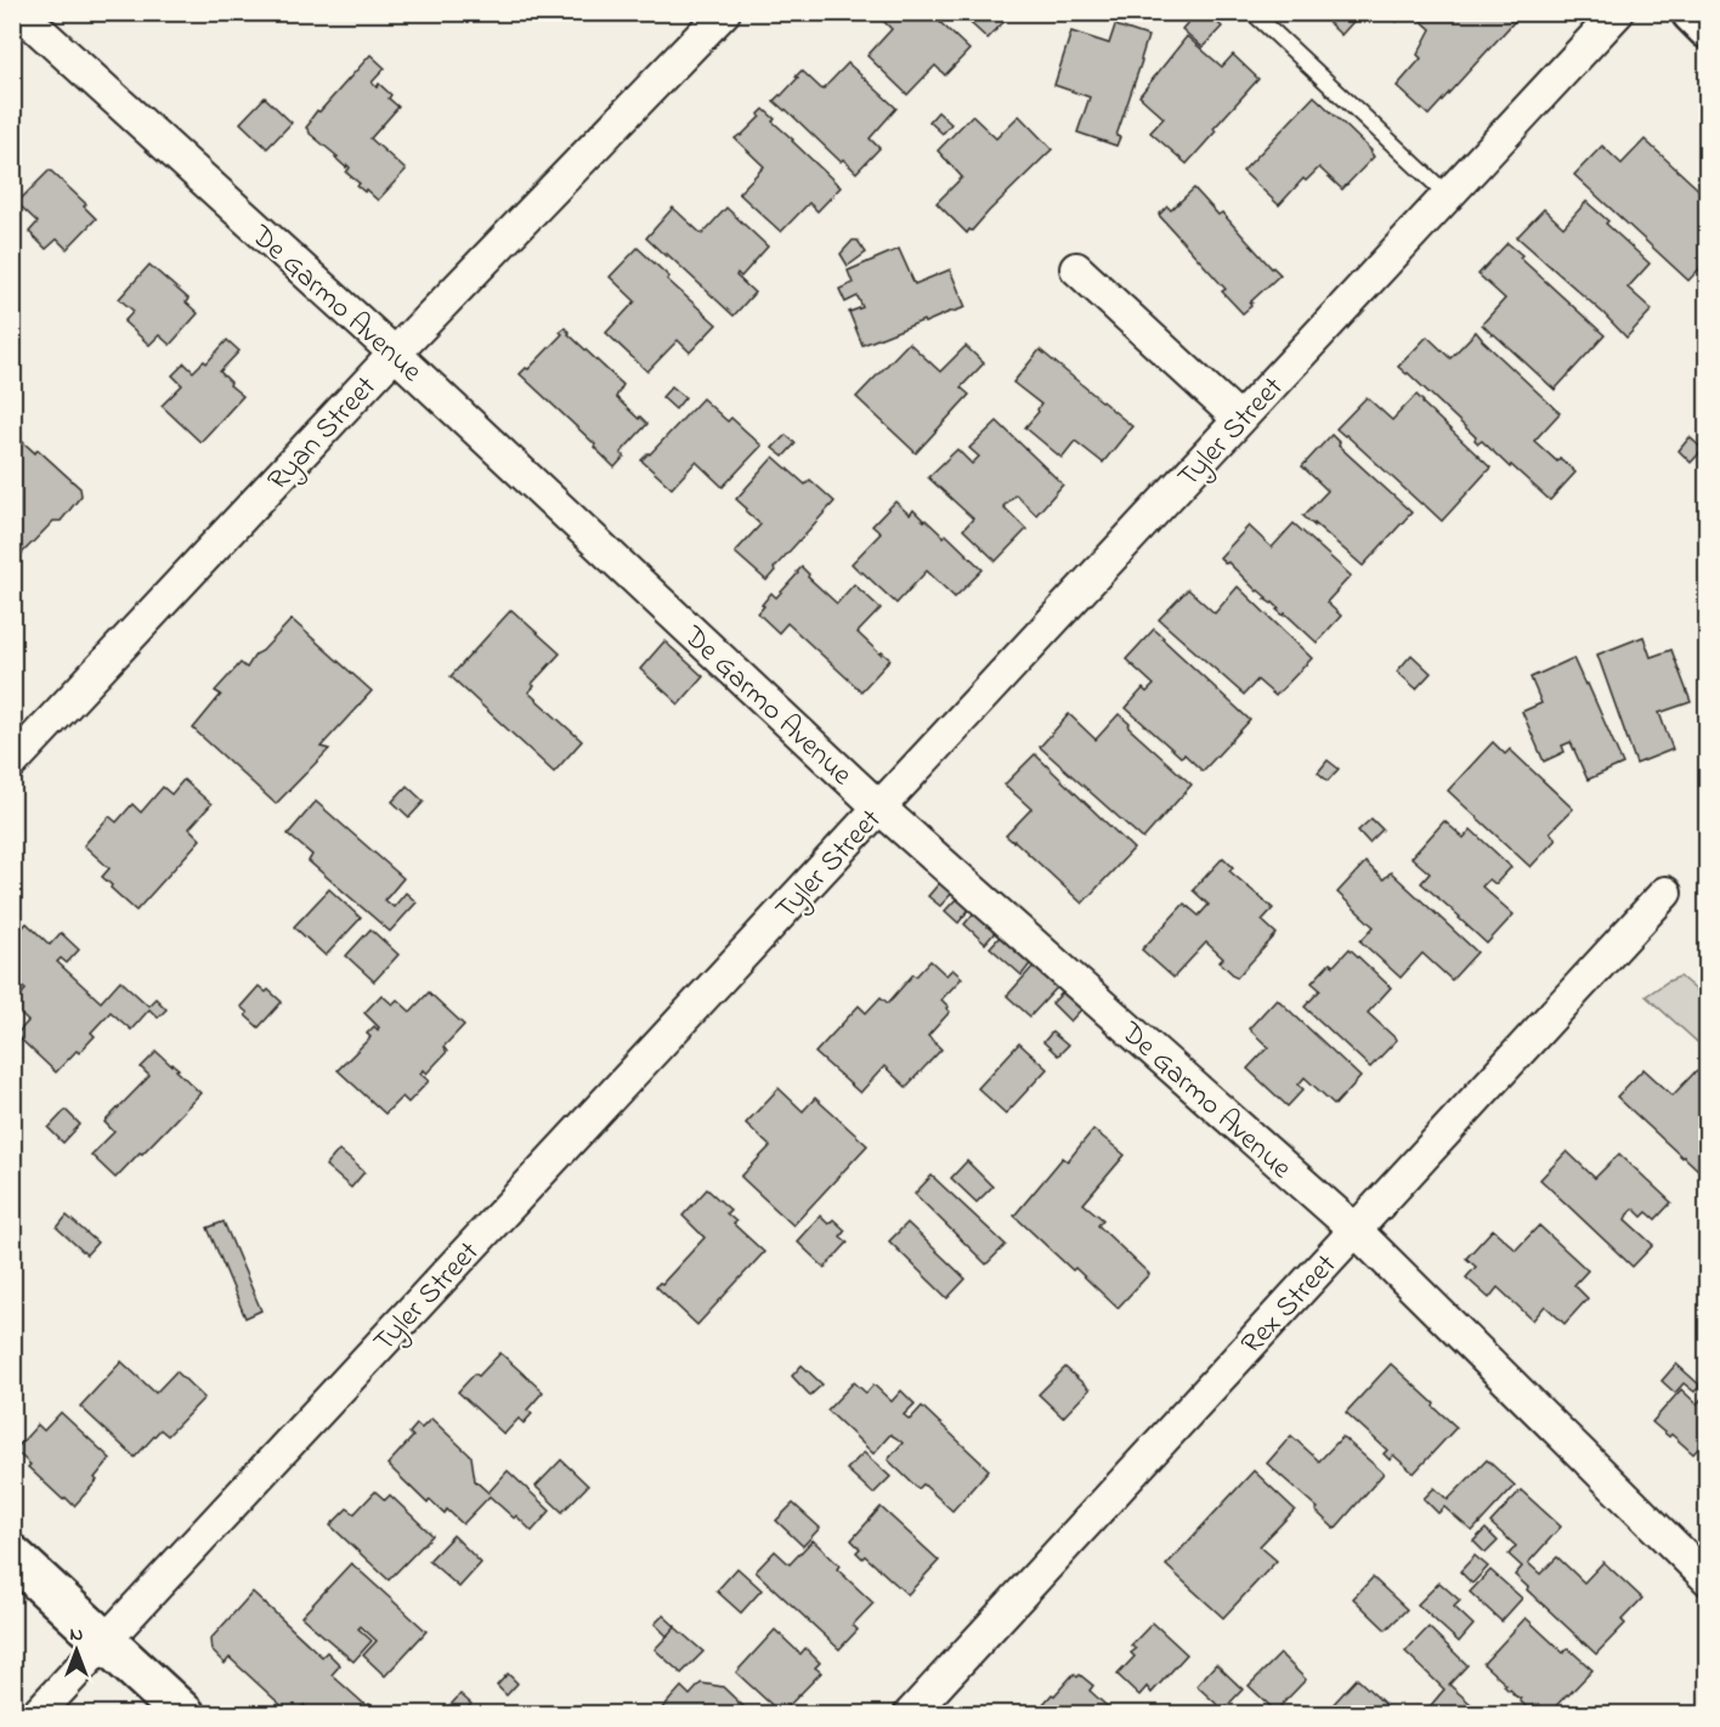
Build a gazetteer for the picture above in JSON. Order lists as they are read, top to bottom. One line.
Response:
{"streets":{"street":["De Garmo Avenue","Tyler Street","Ryan Street","Rex Street"]},"crossings":[["De Garmo Avenue","Tyler Street"],["De Garmo Avenue","Ryan Street"],["De Garmo Avenue","Rex Street"]],"north":"top"}
